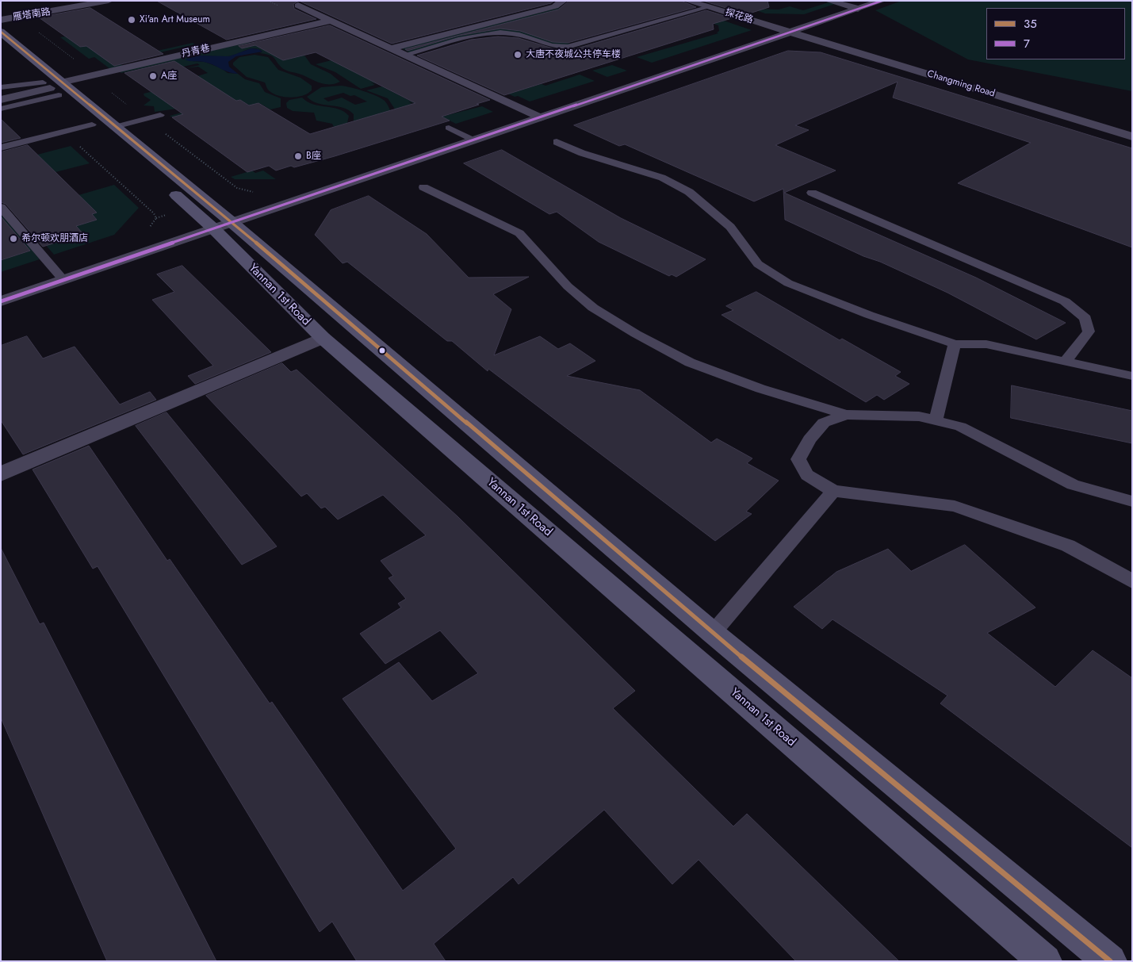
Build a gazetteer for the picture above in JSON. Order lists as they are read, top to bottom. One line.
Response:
{"streets":{"main road":["Yannan 1st Road"],"street":["雁塔南路","探花路","丹青巷","Changming Road"]},"crossings":[["探花路","Changming Road"],["丹青巷","Yannan 1st Road"]],"places":["Xi'an Art Museum","大唐不夜城公共停车楼","A座","B座","希尔顿欢朋酒店"],"lines":["transit line 7","transit line 35"],"legend":["35","7"]}
